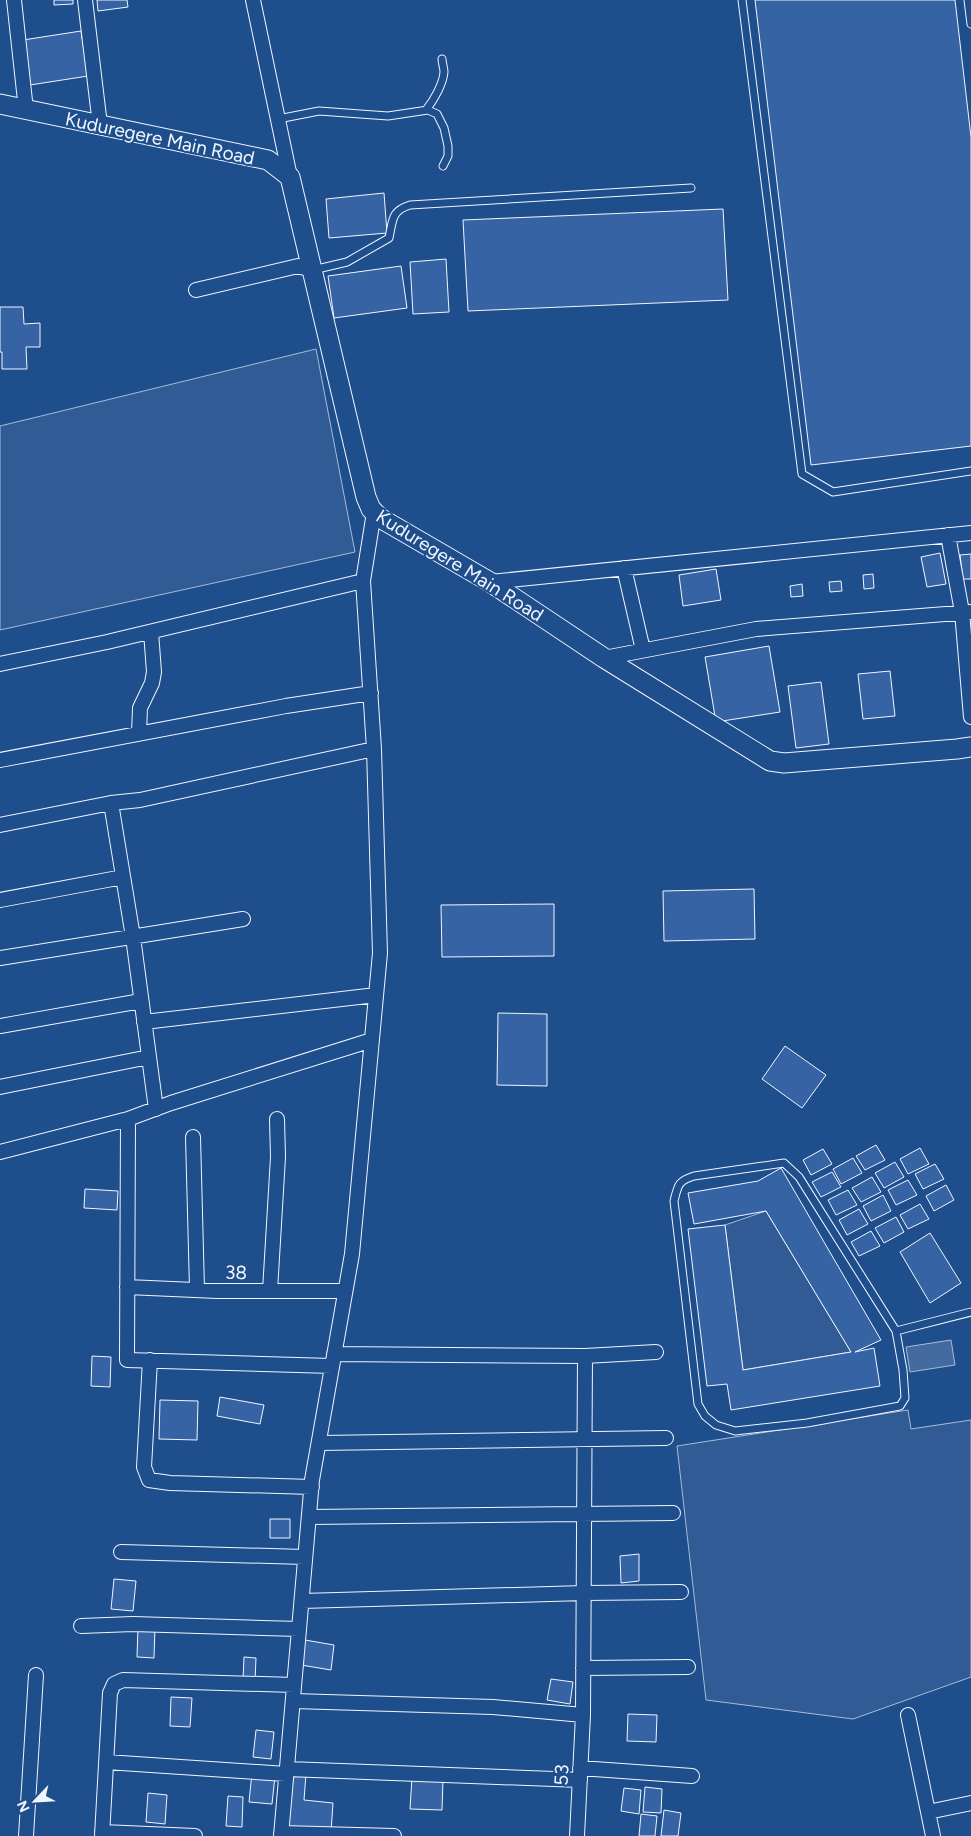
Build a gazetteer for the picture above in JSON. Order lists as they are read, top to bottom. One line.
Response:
{"streets":{"street":["Kuduregere Main Road","38","53"]},"north":"bottom left"}
